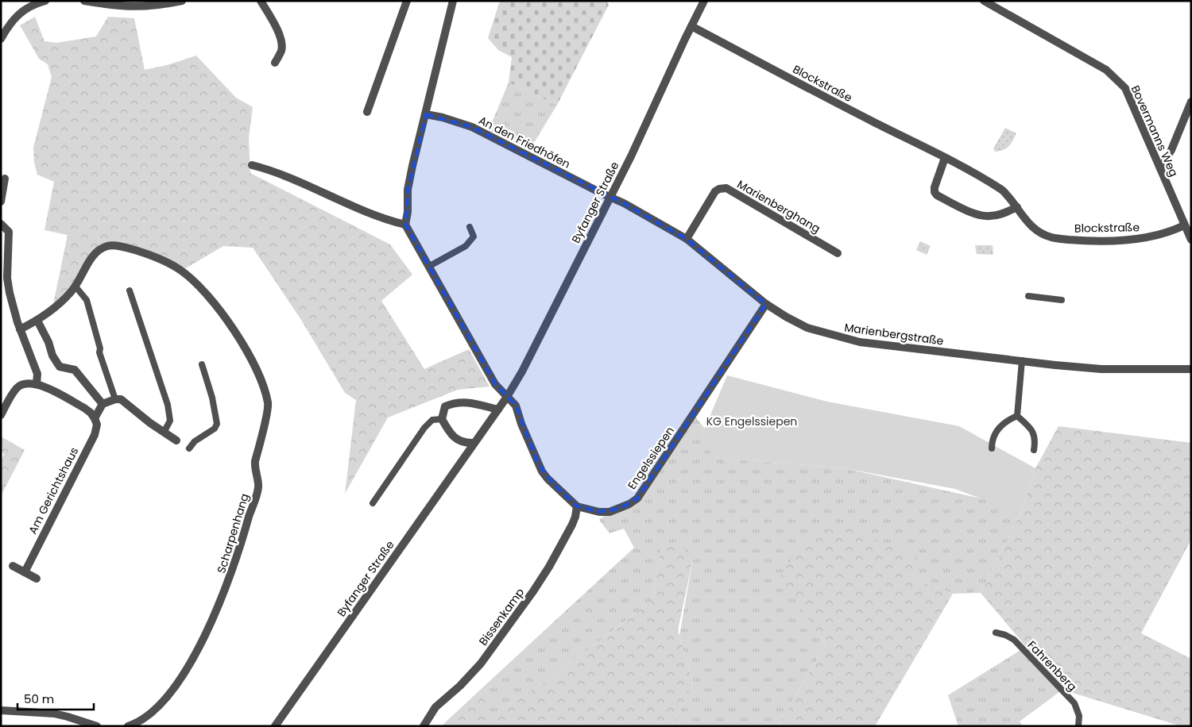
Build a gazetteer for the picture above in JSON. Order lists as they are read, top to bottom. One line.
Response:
{"streets":{"street":["Blockstraße","Bovermanns Weg","An den Friedhöfen","Byfanger Straße","Marienberghang","Marienbergstraße","Engelssiepen","Am Gerichtshaus","Scharpenhang","Bissenkamp"],"lane":["Fahrenberg"]},"crossings":[["Blockstraße","Bovermanns Weg"],["Blockstraße","Byfanger Straße"],["An den Friedhöfen","Byfanger Straße"],["An den Friedhöfen","Marienbergstraße"],["Byfanger Straße","Marienbergstraße"],["Byfanger Straße","Engelssiepen"],["Marienberghang","Marienbergstraße"],["Marienbergstraße","Engelssiepen"],["Engelssiepen","Bissenkamp"]],"parks":["KG Engelssiepen"],"scale_bar":"50 m"}
